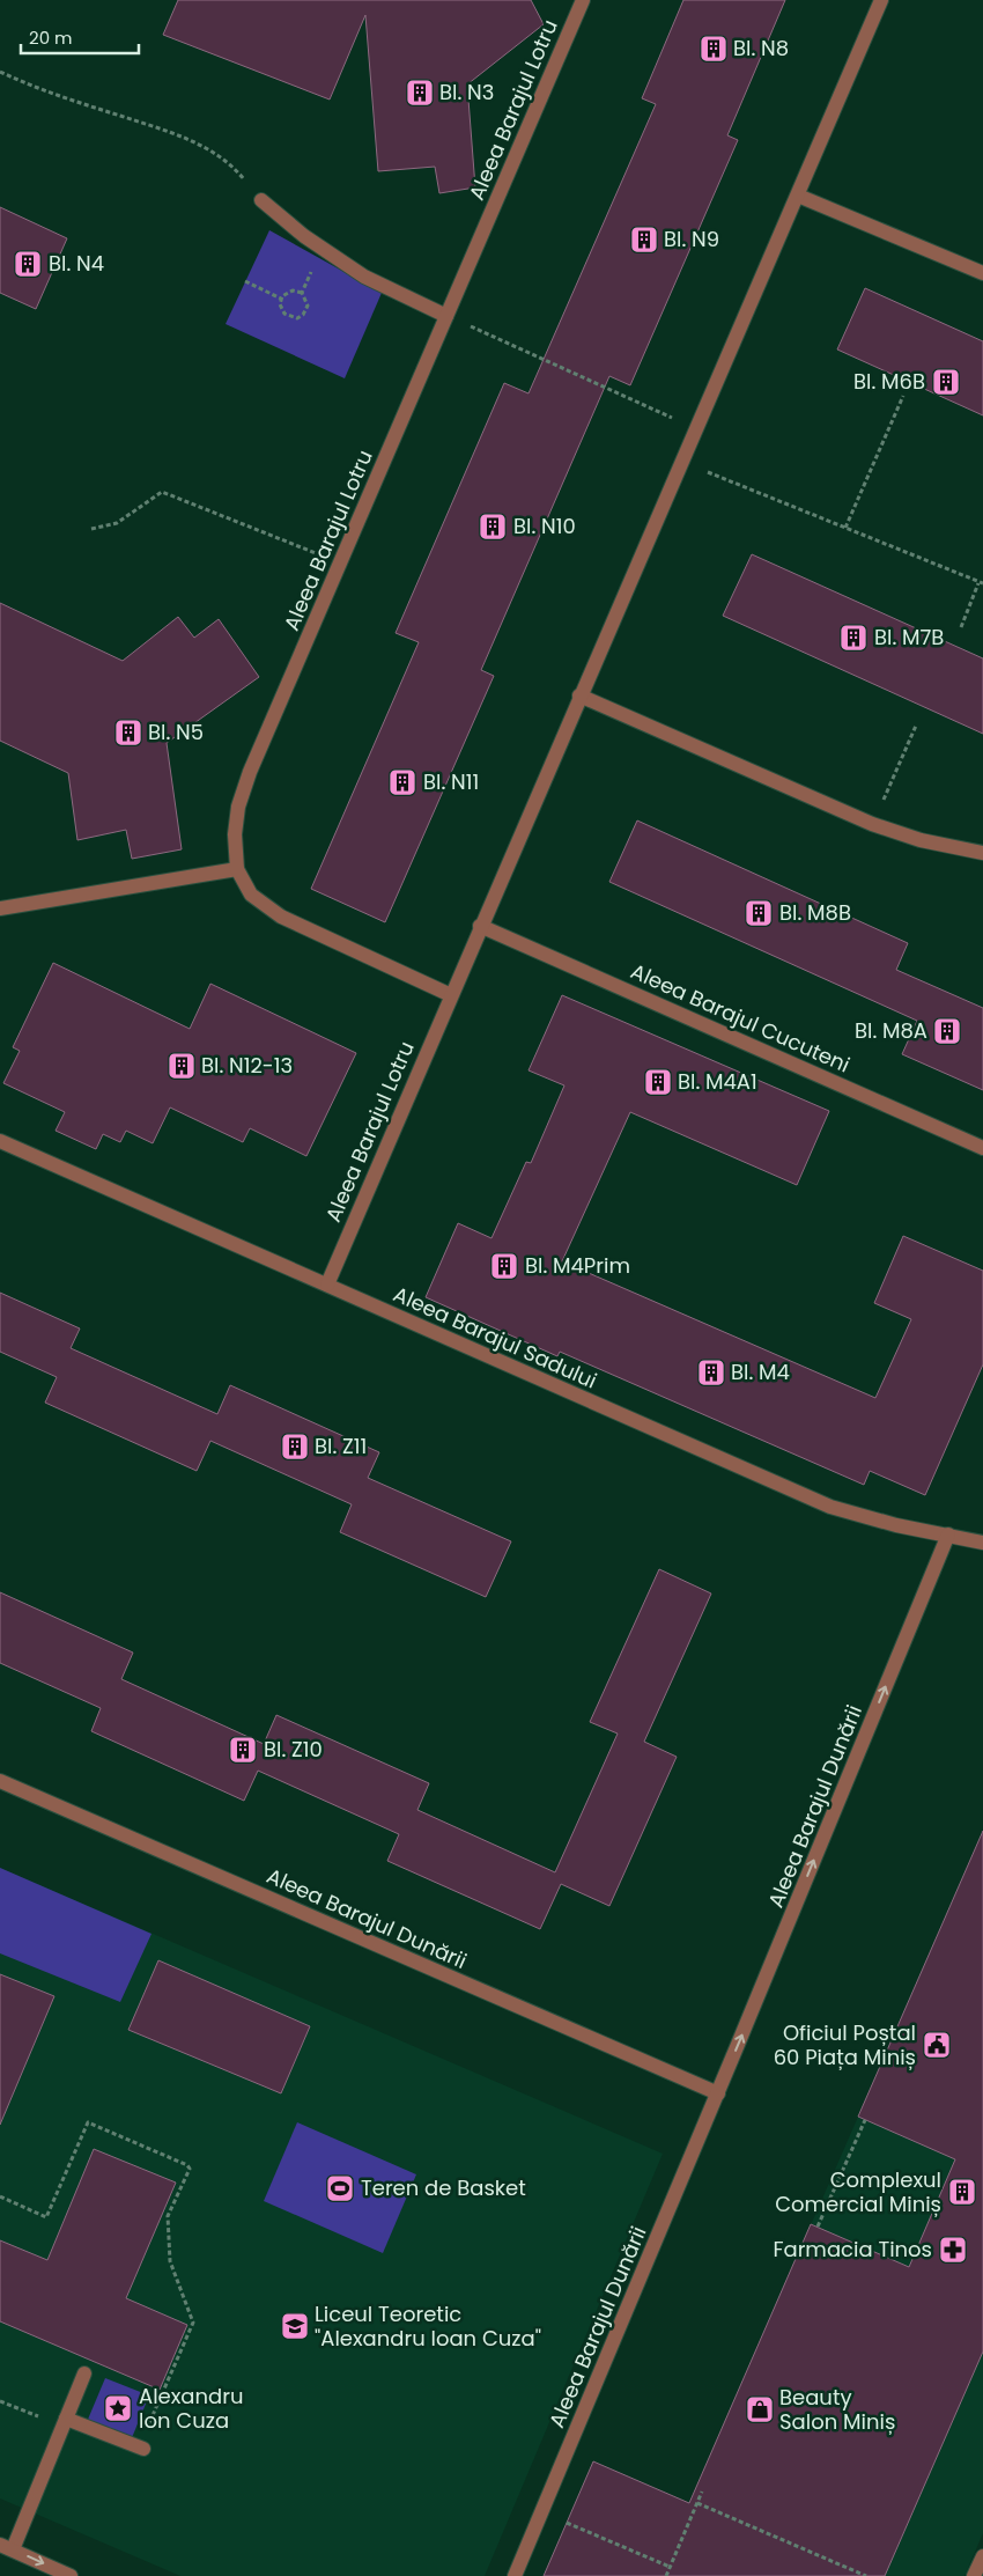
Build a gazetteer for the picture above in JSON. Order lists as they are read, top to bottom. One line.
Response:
{"streets":{"street":["Aleea Barajul Lotru","Aleea Barajul Cucuteni","Aleea Barajul Sadului","Aleea Barajul Dunării"]},"crossings":[["Aleea Barajul Lotru","Aleea Barajul Cucuteni"],["Aleea Barajul Lotru","Aleea Barajul Sadului"],["Aleea Barajul Sadului","Aleea Barajul Dunării"]],"places":{"building":["Bl. N8","Bl. N3","Bl. N9","Bl. N4","Bl. M6B","Bl. N10","Bl. M7B","Bl. N5","Bl. N11","Bl. M8B","Bl. M8A","Bl. N12-13","Bl. M4A1","Bl. M4Prim","Bl. M4","Bl. Z11","Bl. Z10","Complexul Comercial Miniș"],"public building":["Oficiul Poștal 60 Piața Miniș"],"sports":["Teren de Basket"],"pharmacy":["Farmacia Tinos"],"school or university":["Liceul Teoretic \"Alexandru Ioan Cuza\""],"place":["Alexandru Ion Cuza"],"shop":["Beauty Salon Miniș"]},"scale_bar":"20 m"}
